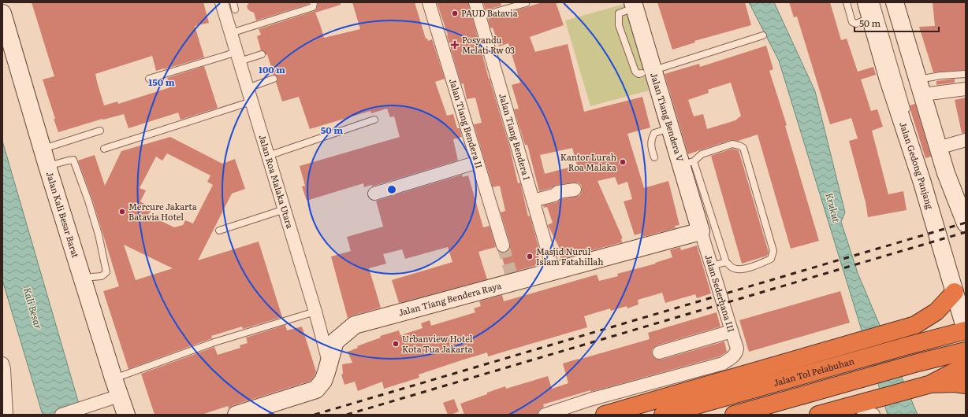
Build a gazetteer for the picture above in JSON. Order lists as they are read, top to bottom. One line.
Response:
{"streets":{"highway":["Jalan Tol Pelabuhan"],"street":["Jalan Tiang Bendera V","Jalan Tiang Bendera II","Jalan Tiang Bendera I","Jalan Gedong Panjang","Jalan Roa Malaka Utara","Jalan Kali Besar Barat","Jalan Sederhana III","Jalan Tiang Bendera Raya"]},"crossings":[["Jalan Tiang Bendera V","Jalan Sederhana III"],["Jalan Tiang Bendera V","Jalan Tiang Bendera Raya"],["Jalan Tiang Bendera I","Jalan Tiang Bendera Raya"],["Jalan Gedong Panjang","Jalan Tol Pelabuhan"],["Jalan Roa Malaka Utara","Jalan Tiang Bendera Raya"],["Jalan Sederhana III","Jalan Tiang Bendera Raya"]],"water":["Krukut","Kali Besar"],"places":{"other":["PAUD Batavia","Kantor Lurah Roa Malaka","Mercure Jakarta Batavia Hotel","Masjid Nurul Islam Fatahillah","Urbanview Hotel Kota Tua Jakarta"],"health":["Posyandu Melati Rw 03"]},"scale_bar":"50 m","rings":["100 m","150 m","50 m"]}
